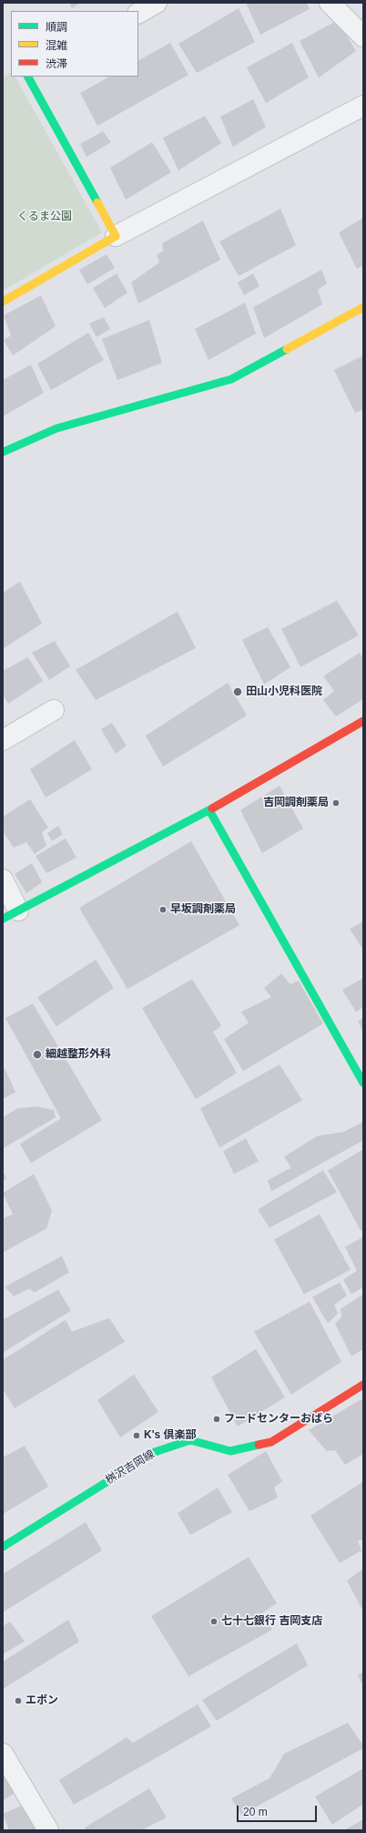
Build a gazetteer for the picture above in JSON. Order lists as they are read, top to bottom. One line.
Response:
{"streets":{"street":["桝沢吉岡線"]},"parks":["くるま公園"],"places":["田山小児科医院","吉岡調剤薬局","早坂調剤薬局","細越整形外科","フードセンターおばら","K's 倶楽部","七十七銀行 吉岡支店","エボン"],"legend":["順調","混雑","渋滞"],"scale_bar":"20 m"}
